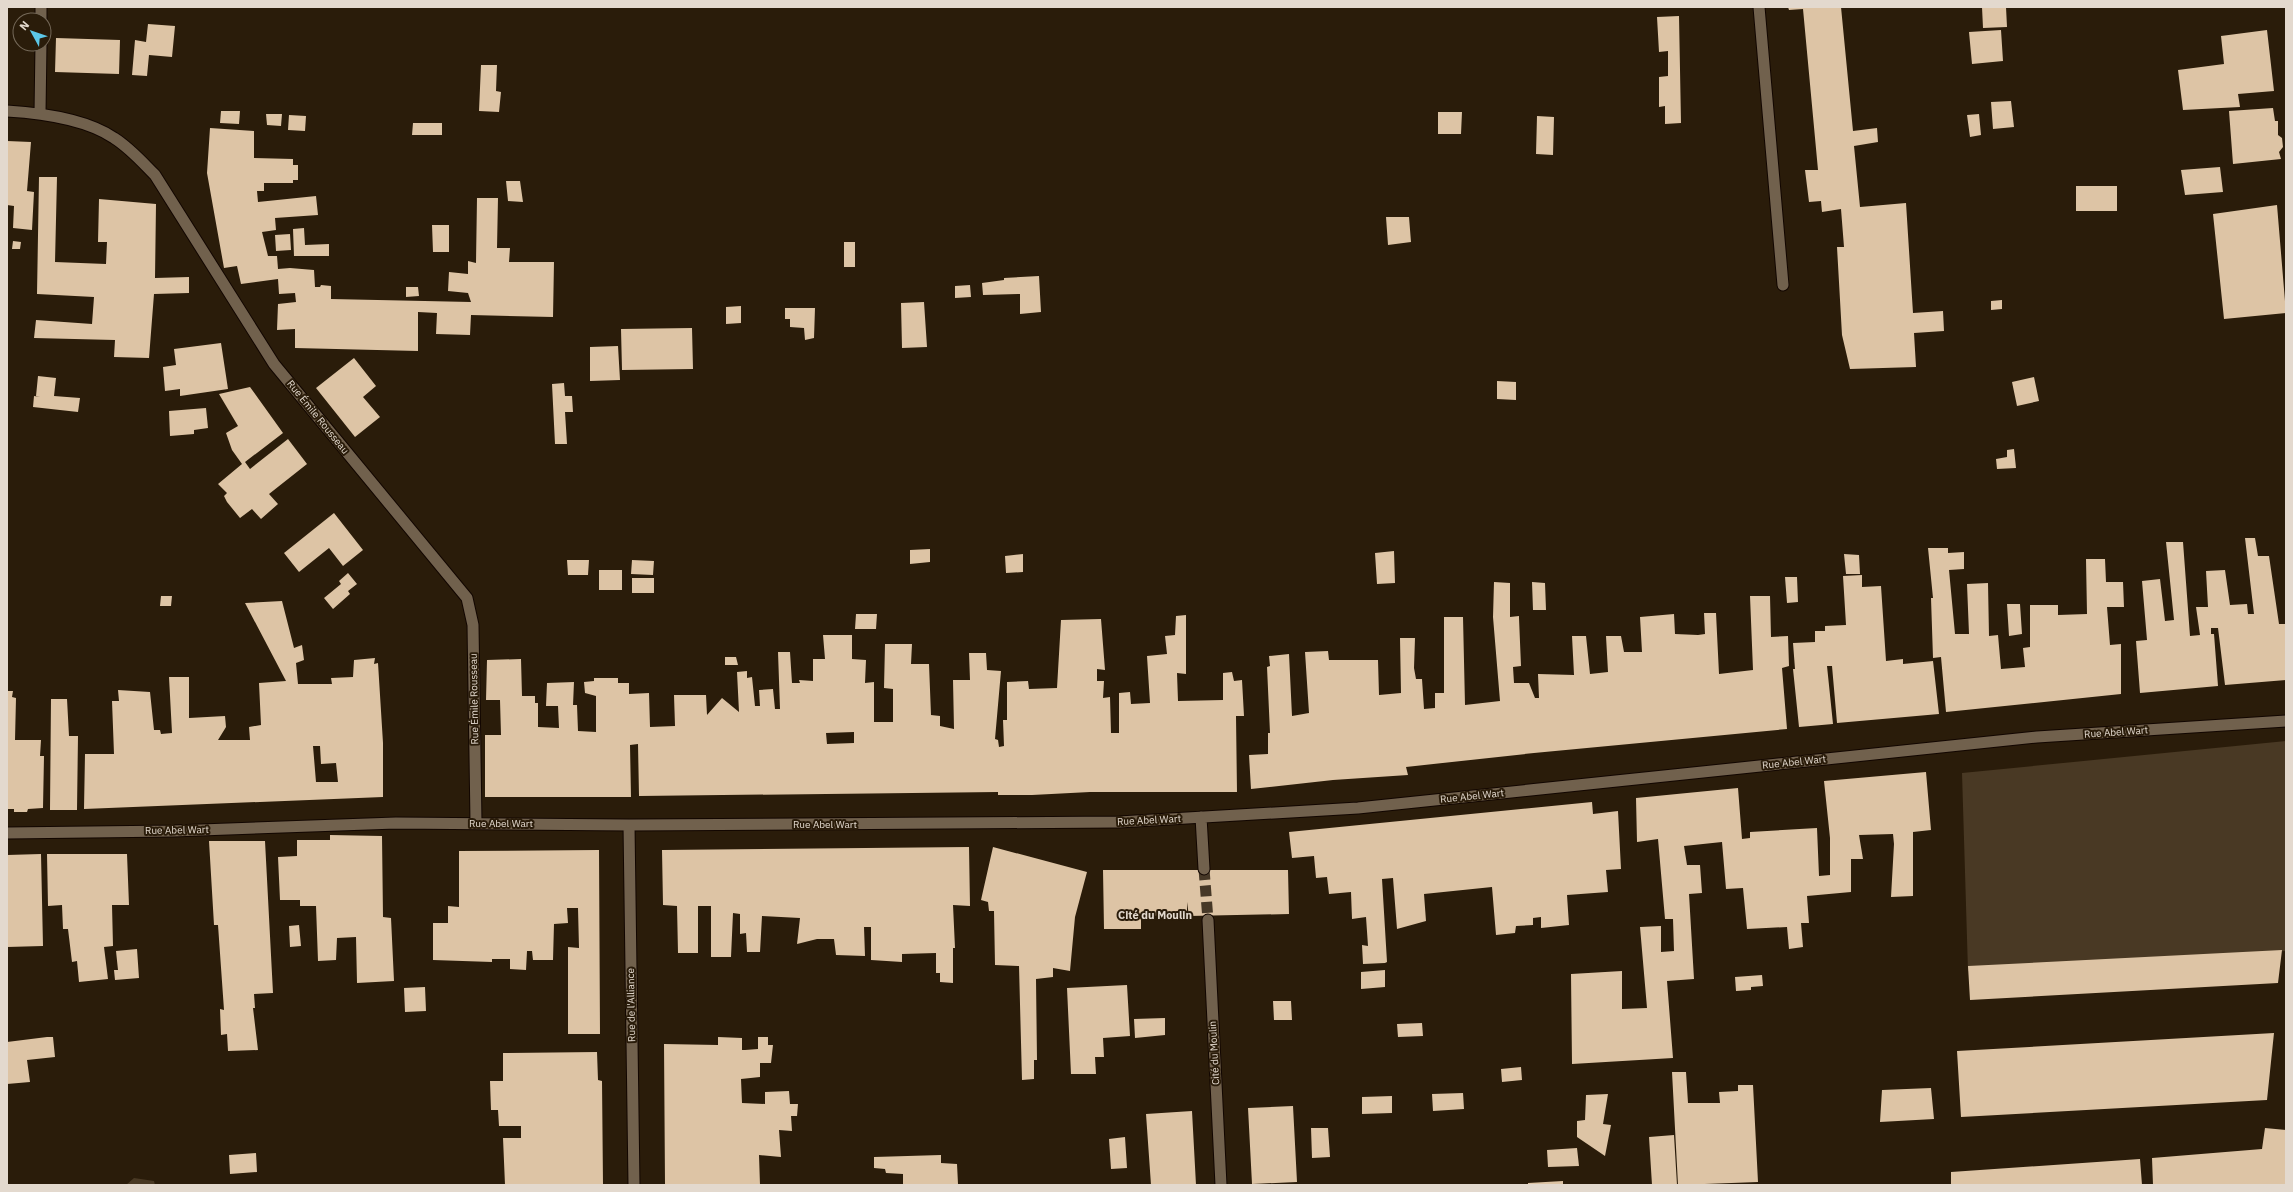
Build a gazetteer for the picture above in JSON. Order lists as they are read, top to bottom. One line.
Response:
{"streets":{"street":["Rue Émile Rousseau","Rue Abel Wart","Rue de l'Alliance","Cité du Moulin"]},"crossings":[["Rue Émile Rousseau","Rue Abel Wart"],["Rue Abel Wart","Rue de l'Alliance"]],"districts":["Cité du Moulin"],"north":"top left"}
